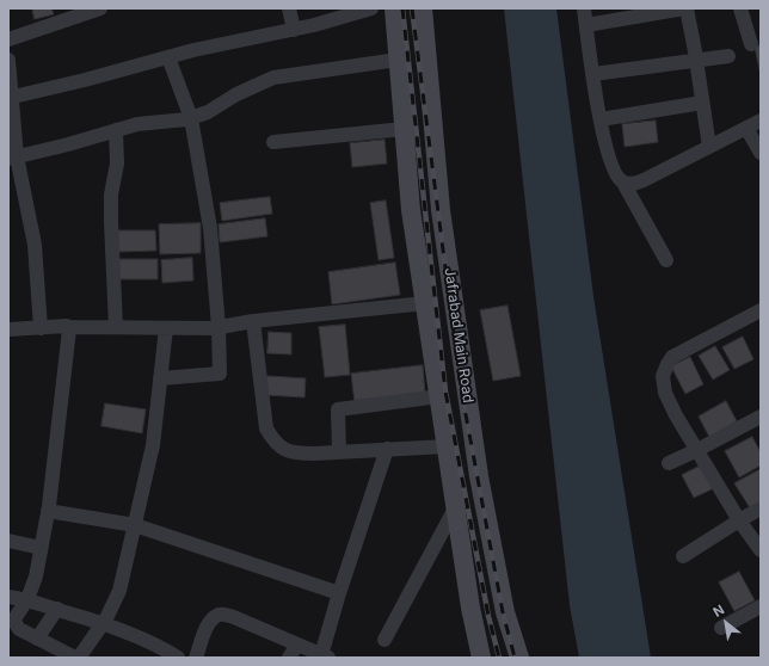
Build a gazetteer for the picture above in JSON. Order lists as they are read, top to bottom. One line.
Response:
{"streets":{"main road":["Jafrabad Main Road"]},"north":"top left"}
